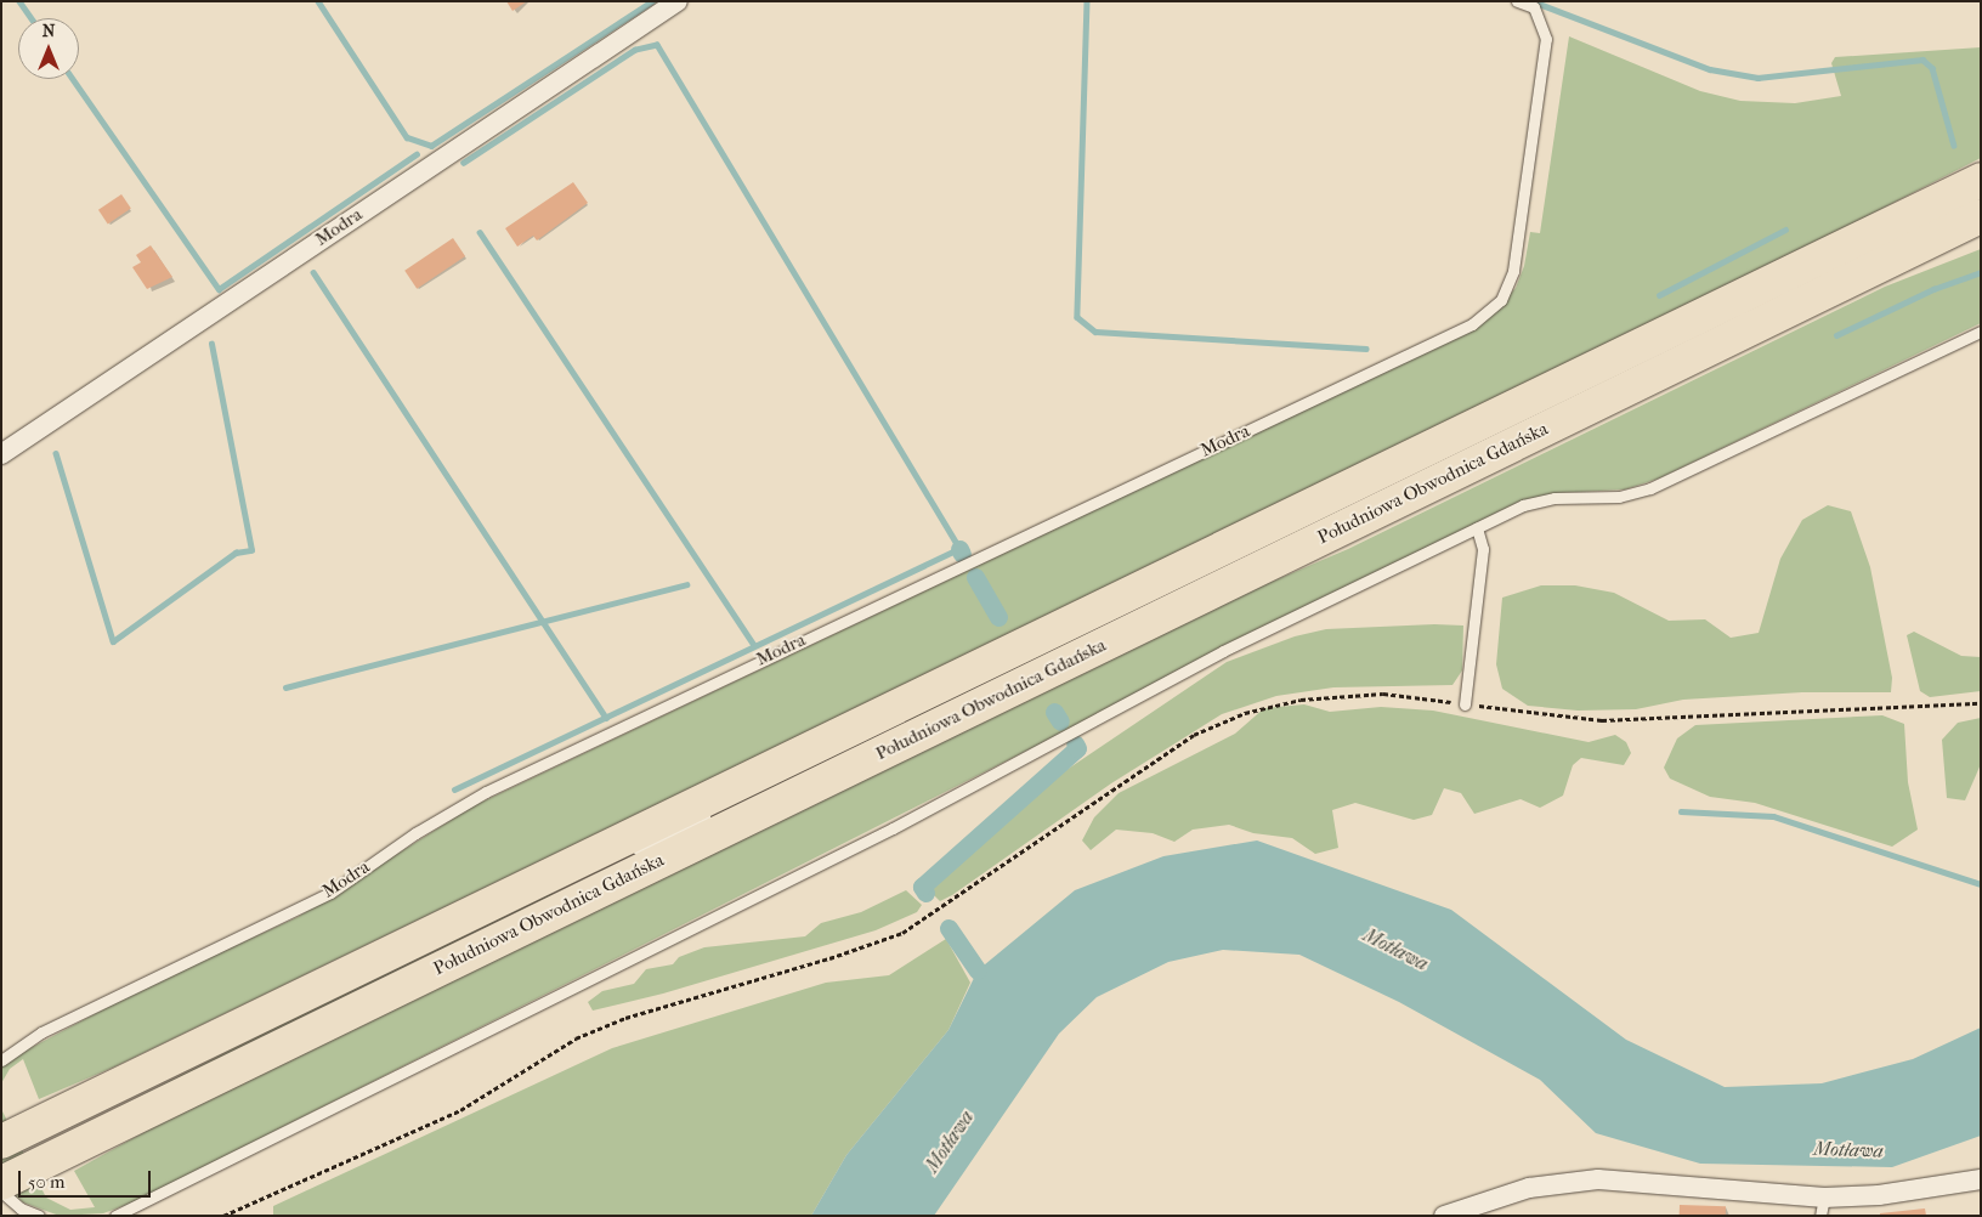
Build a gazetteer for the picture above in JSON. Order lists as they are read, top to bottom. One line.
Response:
{"streets":{"highway":["Południowa Obwodnica Gdańska"],"street":["Modra"]},"water":["Motława"],"scale_bar":"50 m","north":"top"}
